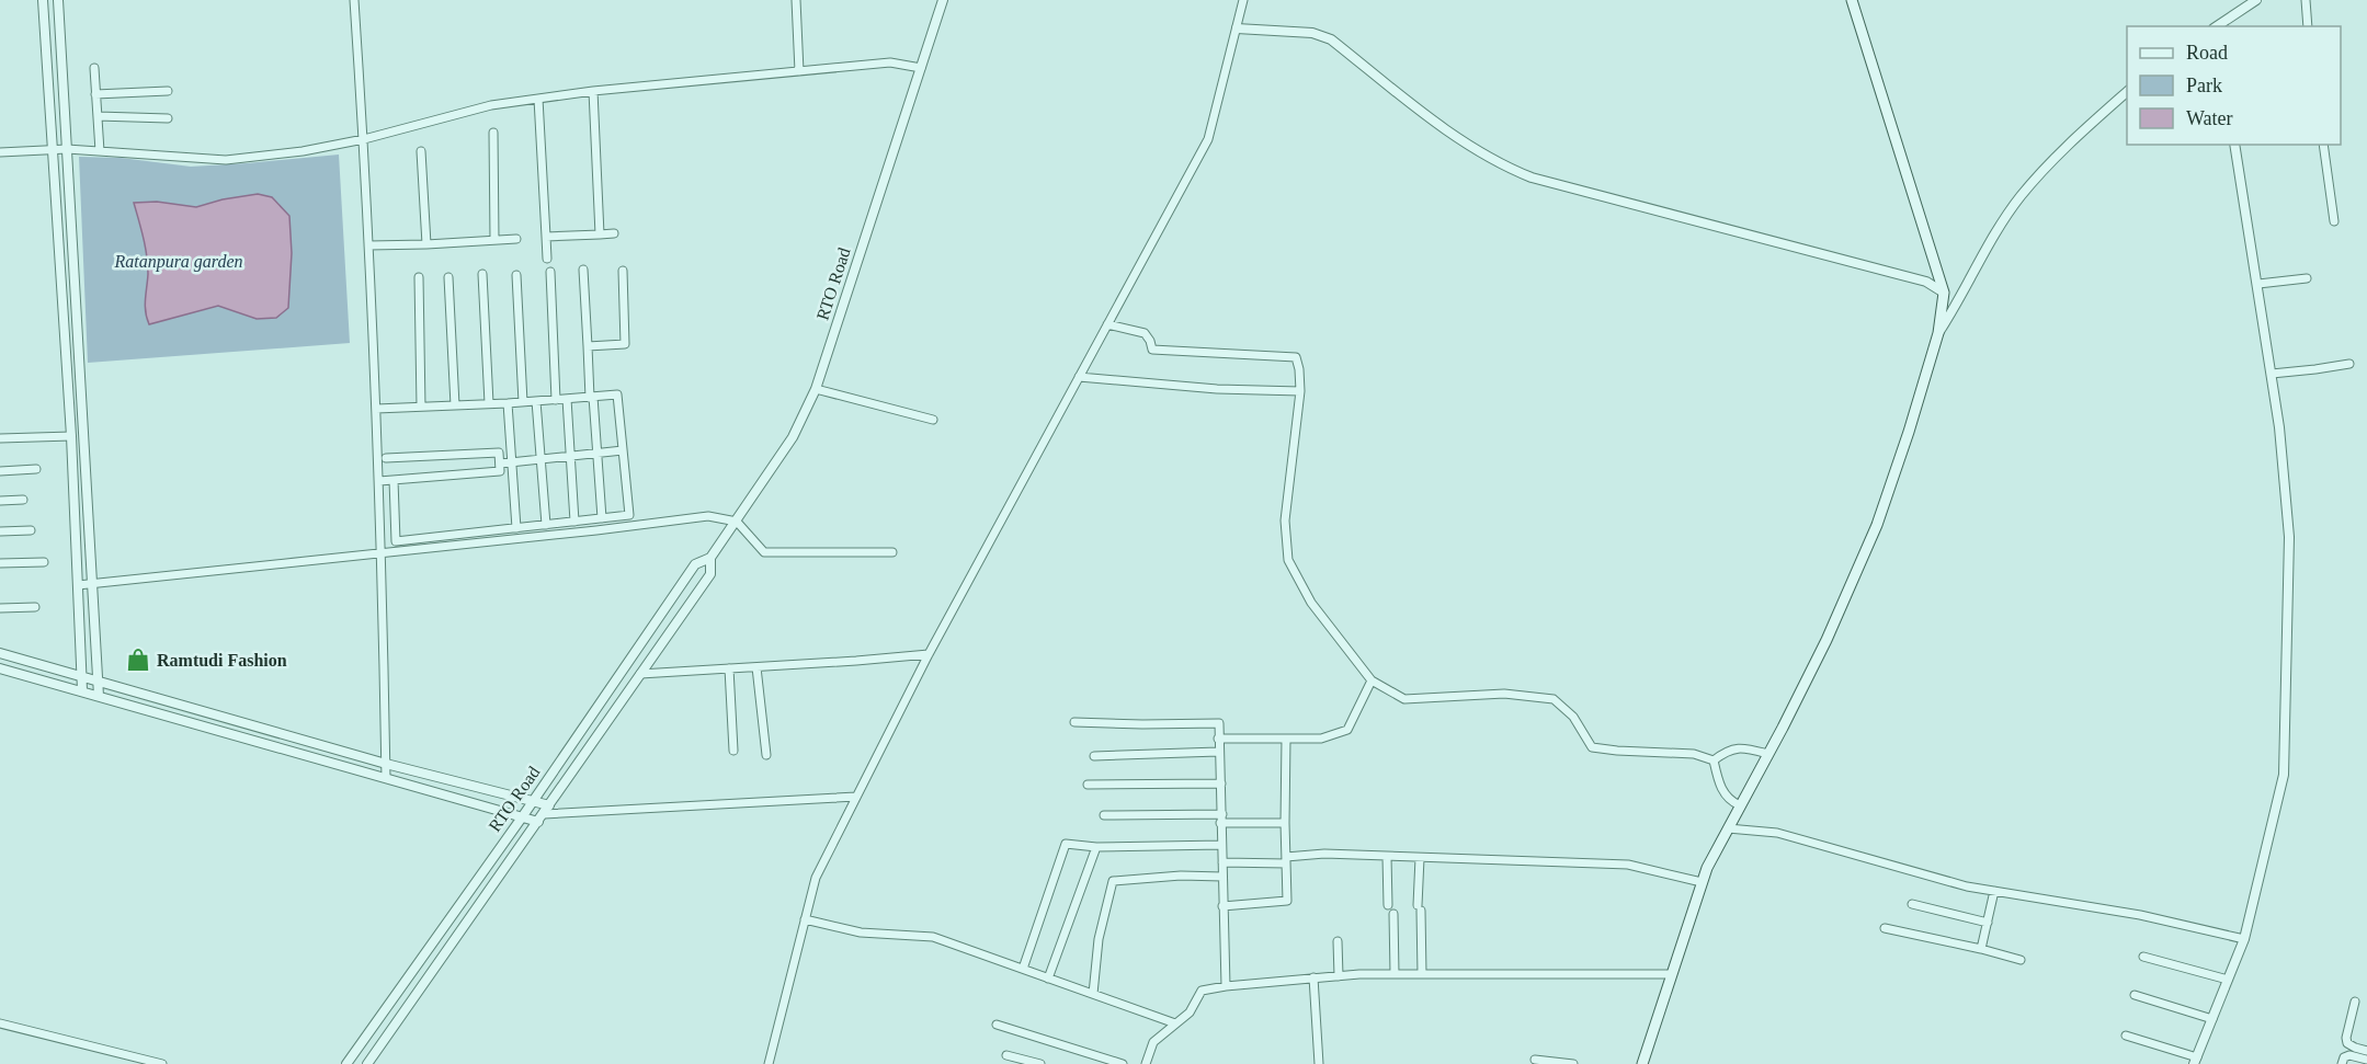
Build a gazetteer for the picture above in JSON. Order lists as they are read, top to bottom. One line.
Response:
{"streets":{"street":["RTO Road"]},"parks":["Ratanpura garden"],"places":{"shop":["Ramtudi Fashion"]},"legend":["Road","Park","Water"]}
